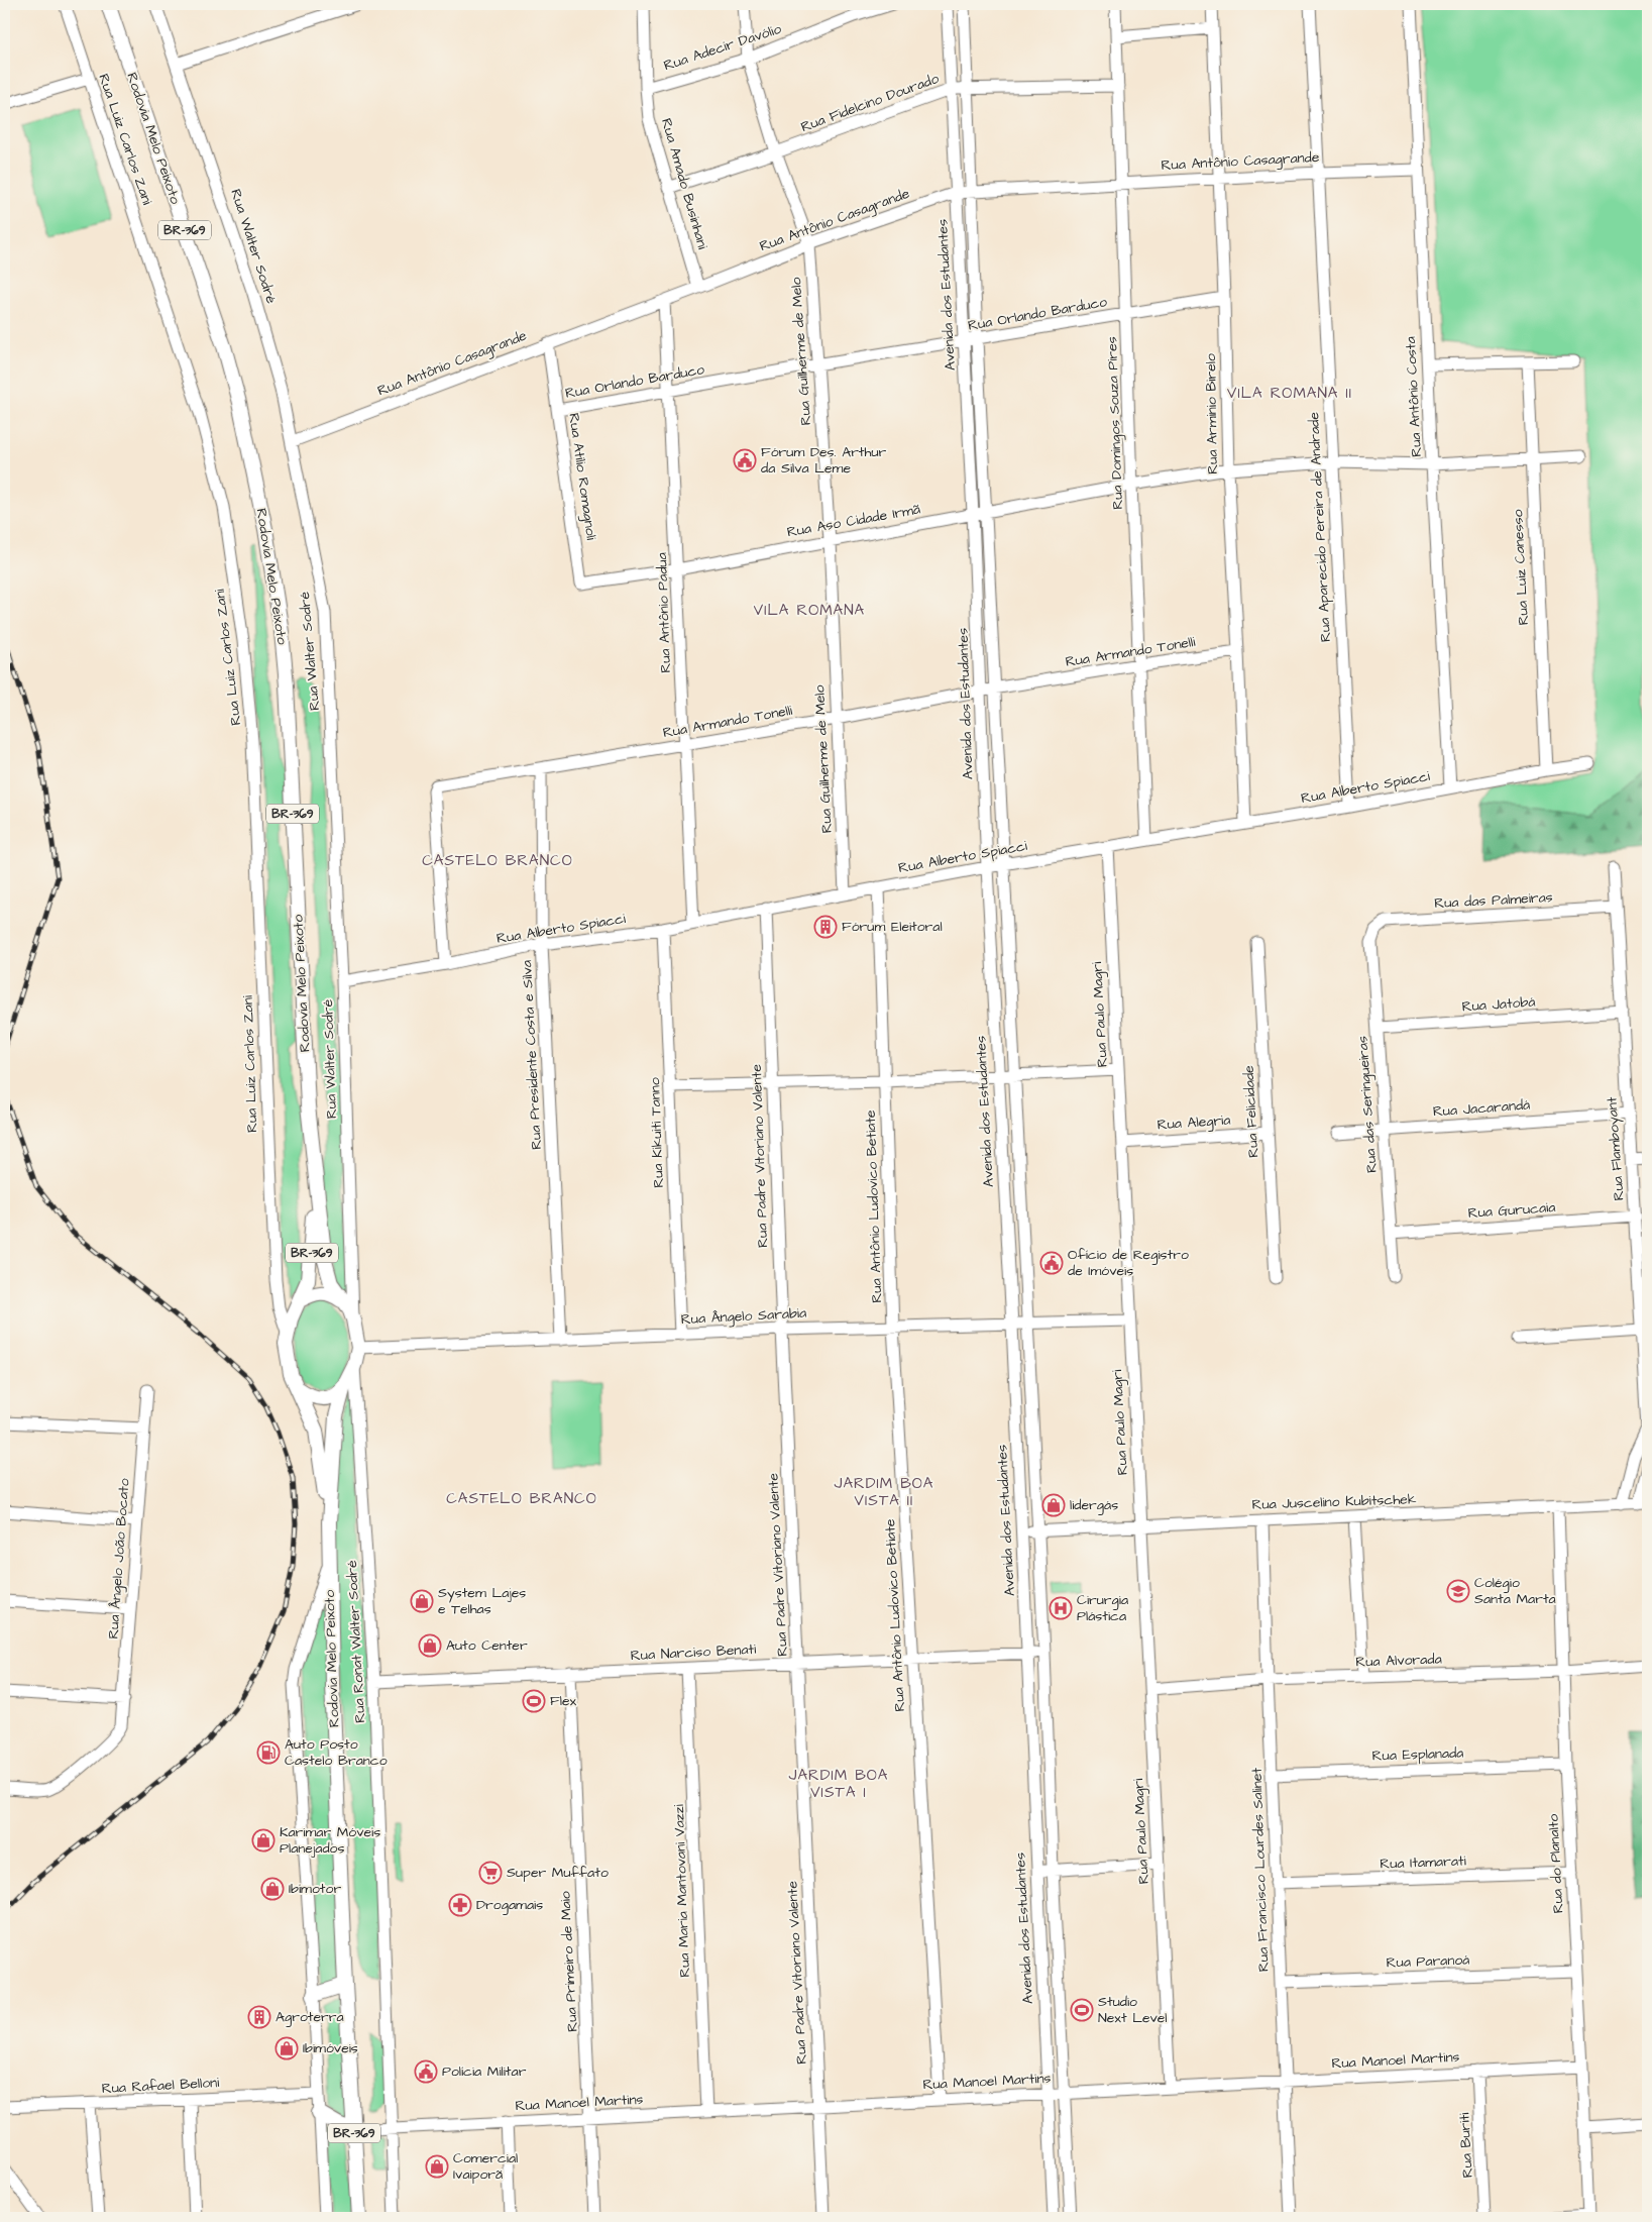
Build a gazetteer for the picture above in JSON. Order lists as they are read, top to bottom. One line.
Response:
{"streets":{"main road":["Rodovia Melo Peixoto","BR-369"],"street":["Rua Adecir Davólio","Rua Fidelcino Dourado","Rua Luiz Carlos Zani","Rua Antônio Casagrande","Rua Amado Businhani","Rua Walter Sodré","Avenida dos Estudantes","Rua Orlando Barduco","Rua Guilherme de Melo","Rua Antônio Costa","Rua Arminio Birelo","Rua Domingos Souza Pires","Rua Atílio Romagnoli","Rua Aso Cidade Irmã","Rua Aparecido Pereira de Andrade","Rua Luiz Canesso","Rua Antônio Padua","Rua Armando Tonelli","Rua Alberto Spiacci","Rua das Palmeiras","Rua Jatobá","Rua Paulo Magri","Rua Presidente Costa e Silva","Rua das Seringueiras","Rua Jacarandá","Rua Felicidade","Rua Alegria","Rua Kikuiti Tanno","Rua Flamboyant","Rua Padre Vitoriano Valente","Rua Antônio Ludovico Betiate","Rua Gurucaia","Rua Ângelo Sarabia","Rua Juscelino Kubitschek","Rua Ângelo João Bocato","Rua Ronat Walter Sodré","Rua Narciso Benati","Rua Alvorada","Rua Esplanada","Rua Itamarati","Rua do Planalto","Rua Francisco Lourdes Salinet","Rua Maria Mantovani Vazzi","Rua Primeiro de Maio","Rua Paranoá","Rua Manoel Martins","Rua Rafael Belloni","Rua Buriti"]},"crossings":[["Rua Adecir Davólio","Rua Amado Businhani"],["Rua Adecir Davólio","Rua Guilherme de Melo"],["Rua Fidelcino Dourado","Rua Amado Businhani"],["Rua Fidelcino Dourado","Avenida dos Estudantes"],["Rua Fidelcino Dourado","Rua Guilherme de Melo"],["Rua Fidelcino Dourado","Rua Domingos Souza Pires"],["Rodovia Melo Peixoto","Rua Luiz Carlos Zani"],["Rodovia Melo Peixoto","Rua Walter Sodré"],["Rodovia Melo Peixoto","Rua Ângelo Sarabia"],["Rodovia Melo Peixoto","Rua Ronat Walter Sodré"],["Rodovia Melo Peixoto","Rua Manoel Martins"],["Rua Luiz Carlos Zani","Rua Walter Sodré"],["Rua Luiz Carlos Zani","Rua Ângelo Sarabia"],["Rua Luiz Carlos Zani","Rua Ronat Walter Sodré"],["Rua Antônio Casagrande","Rua Amado Businhani"],["Rua Antônio Casagrande","Rua Walter Sodré"],["Rua Antônio Casagrande","Avenida dos Estudantes"],["Rua Antônio Casagrande","Rua Guilherme de Melo"],["Rua Antônio Casagrande","Rua Antônio Costa"],["Rua Antônio Casagrande","Rua Arminio Birelo"],["Rua Antônio Casagrande","Rua Domingos Souza Pires"],["Rua Antônio Casagrande","Rua Atílio Romagnoli"],["Rua Antônio Casagrande","Rua Aparecido Pereira de Andrade"],["Rua Antônio Casagrande","Rua Antônio Padua"],["Rua Walter Sodré","Rua Alberto Spiacci"],["Rua Walter Sodré","Rua Ângelo Sarabia"],["Rua Walter Sodré","Rua Ronat Walter Sodré"],["Avenida dos Estudantes","Rua Orlando Barduco"],["Avenida dos Estudantes","Rua Aso Cidade Irmã"],["Avenida dos Estudantes","Rua Armando Tonelli"],["Avenida dos Estudantes","Rua Alberto Spiacci"],["Avenida dos Estudantes","Rua Ângelo Sarabia"],["Avenida dos Estudantes","Rua Juscelino Kubitschek"],["Avenida dos Estudantes","Rua Narciso Benati"],["Avenida dos Estudantes","Rua Manoel Martins"],["Rua Orlando Barduco","Rua Guilherme de Melo"],["Rua Orlando Barduco","Rua Arminio Birelo"],["Rua Orlando Barduco","Rua Domingos Souza Pires"],["Rua Orlando Barduco","Rua Atílio Romagnoli"],["Rua Orlando Barduco","Rua Antônio Padua"],["Rua Guilherme de Melo","Rua Aso Cidade Irmã"],["Rua Guilherme de Melo","Rua Armando Tonelli"],["Rua Guilherme de Melo","Rua Alberto Spiacci"],["Rua Antônio Costa","Rua Alberto Spiacci"],["Rua Arminio Birelo","Rua Aso Cidade Irmã"],["Rua Arminio Birelo","Rua Armando Tonelli"],["Rua Arminio Birelo","Rua Alberto Spiacci"],["Rua Domingos Souza Pires","Rua Aso Cidade Irmã"],["Rua Domingos Souza Pires","Rua Armando Tonelli"],["Rua Domingos Souza Pires","Rua Alberto Spiacci"],["Rua Atílio Romagnoli","Rua Aso Cidade Irmã"],["Rua Aso Cidade Irmã","Rua Antônio Padua"],["Rua Aparecido Pereira de Andrade","Rua Alberto Spiacci"],["Rua Luiz Canesso","Rua Alberto Spiacci"],["Rua Antônio Padua","Rua Armando Tonelli"],["Rua Antônio Padua","Rua Alberto Spiacci"],["Rua Armando Tonelli","Rua Alberto Spiacci"],["Rua Armando Tonelli","Rua Presidente Costa e Silva"],["Rua Alberto Spiacci","Rua Paulo Magri"],["Rua Alberto Spiacci","Rua Presidente Costa e Silva"],["Rua Alberto Spiacci","Rua Kikuiti Tanno"],["Rua Alberto Spiacci","Rua Padre Vitoriano Valente"],["Rua Alberto Spiacci","Rua Antônio Ludovico Betiate"],["Rua das Palmeiras","Rua das Seringueiras"],["Rua das Palmeiras","Rua Flamboyant"],["Rua Jatobá","Rua das Seringueiras"],["Rua Jatobá","Rua Flamboyant"],["Rua Paulo Magri","Rua Alegria"],["Rua Paulo Magri","Rua Ângelo Sarabia"],["Rua Paulo Magri","Rua Juscelino Kubitschek"],["Rua Paulo Magri","Rua Alvorada"],["Rua Paulo Magri","Rua Manoel Martins"],["Rua Presidente Costa e Silva","Rua Ângelo Sarabia"],["Rua das Seringueiras","Rua Jacarandá"],["Rua das Seringueiras","Rua Gurucaia"],["Rua Jacarandá","Rua Flamboyant"],["Rua Felicidade","Rua Alegria"],["Rua Kikuiti Tanno","Rua Ângelo Sarabia"],["Rua Flamboyant","Rua Gurucaia"],["Rua Padre Vitoriano Valente","Rua Ângelo Sarabia"],["Rua Padre Vitoriano Valente","Rua Narciso Benati"],["Rua Padre Vitoriano Valente","Rua Manoel Martins"],["Rua Antônio Ludovico Betiate","Rua Ângelo Sarabia"],["Rua Antônio Ludovico Betiate","Rua Narciso Benati"],["Rua Antônio Ludovico Betiate","Rua Manoel Martins"],["Rua Ângelo Sarabia","Rua Ronat Walter Sodré"],["Rua Juscelino Kubitschek","Rua do Planalto"],["Rua Juscelino Kubitschek","Rua Francisco Lourdes Salinet"],["Rua Ronat Walter Sodré","Rua Narciso Benati"],["Rua Ronat Walter Sodré","Rua Manoel Martins"],["Rua Narciso Benati","Rua Maria Mantovani Vazzi"],["Rua Narciso Benati","Rua Primeiro de Maio"],["Rua Alvorada","Rua do Planalto"],["Rua Alvorada","Rua Francisco Lourdes Salinet"],["Rua Esplanada","Rua do Planalto"],["Rua Esplanada","Rua Francisco Lourdes Salinet"],["Rua Itamarati","Rua do Planalto"],["Rua Itamarati","Rua Francisco Lourdes Salinet"],["Rua do Planalto","Rua Paranoá"],["Rua do Planalto","Rua Manoel Martins"],["Rua Francisco Lourdes Salinet","Rua Paranoá"],["Rua Francisco Lourdes Salinet","Rua Manoel Martins"],["Rua Maria Mantovani Vazzi","Rua Manoel Martins"],["Rua Primeiro de Maio","Rua Manoel Martins"],["Rua Manoel Martins","Rua Buriti"]],"districts":["VILA ROMANA II","VILA ROMANA","CASTELO BRANCO","JARDIM BOA VISTA II","CASTELO BRANCO","JARDIM BOA VISTA I"],"places":{"public building":["Fórum Des. Arthur da Silva Leme","Ofício de Registro de Imóveis","Polícia Militar"],"building":["Fórum Eleitoral","Agroterra"],"shop":["lidergás","System Lajes e Telhas","Auto Center","Karimar Móveis Planejados","Ibimotor","Ibimóveis","Comercial Ivaiporã"],"school or university":["Colégio Santa Marta"],"hospital":["Cirurgia Plástica"],"sports":["Flex","Studio Next Level"],"fuel station":["Auto Posto Castelo Branco"],"supermarket":["Super Muffato"],"pharmacy":["Drogamais"]}}
